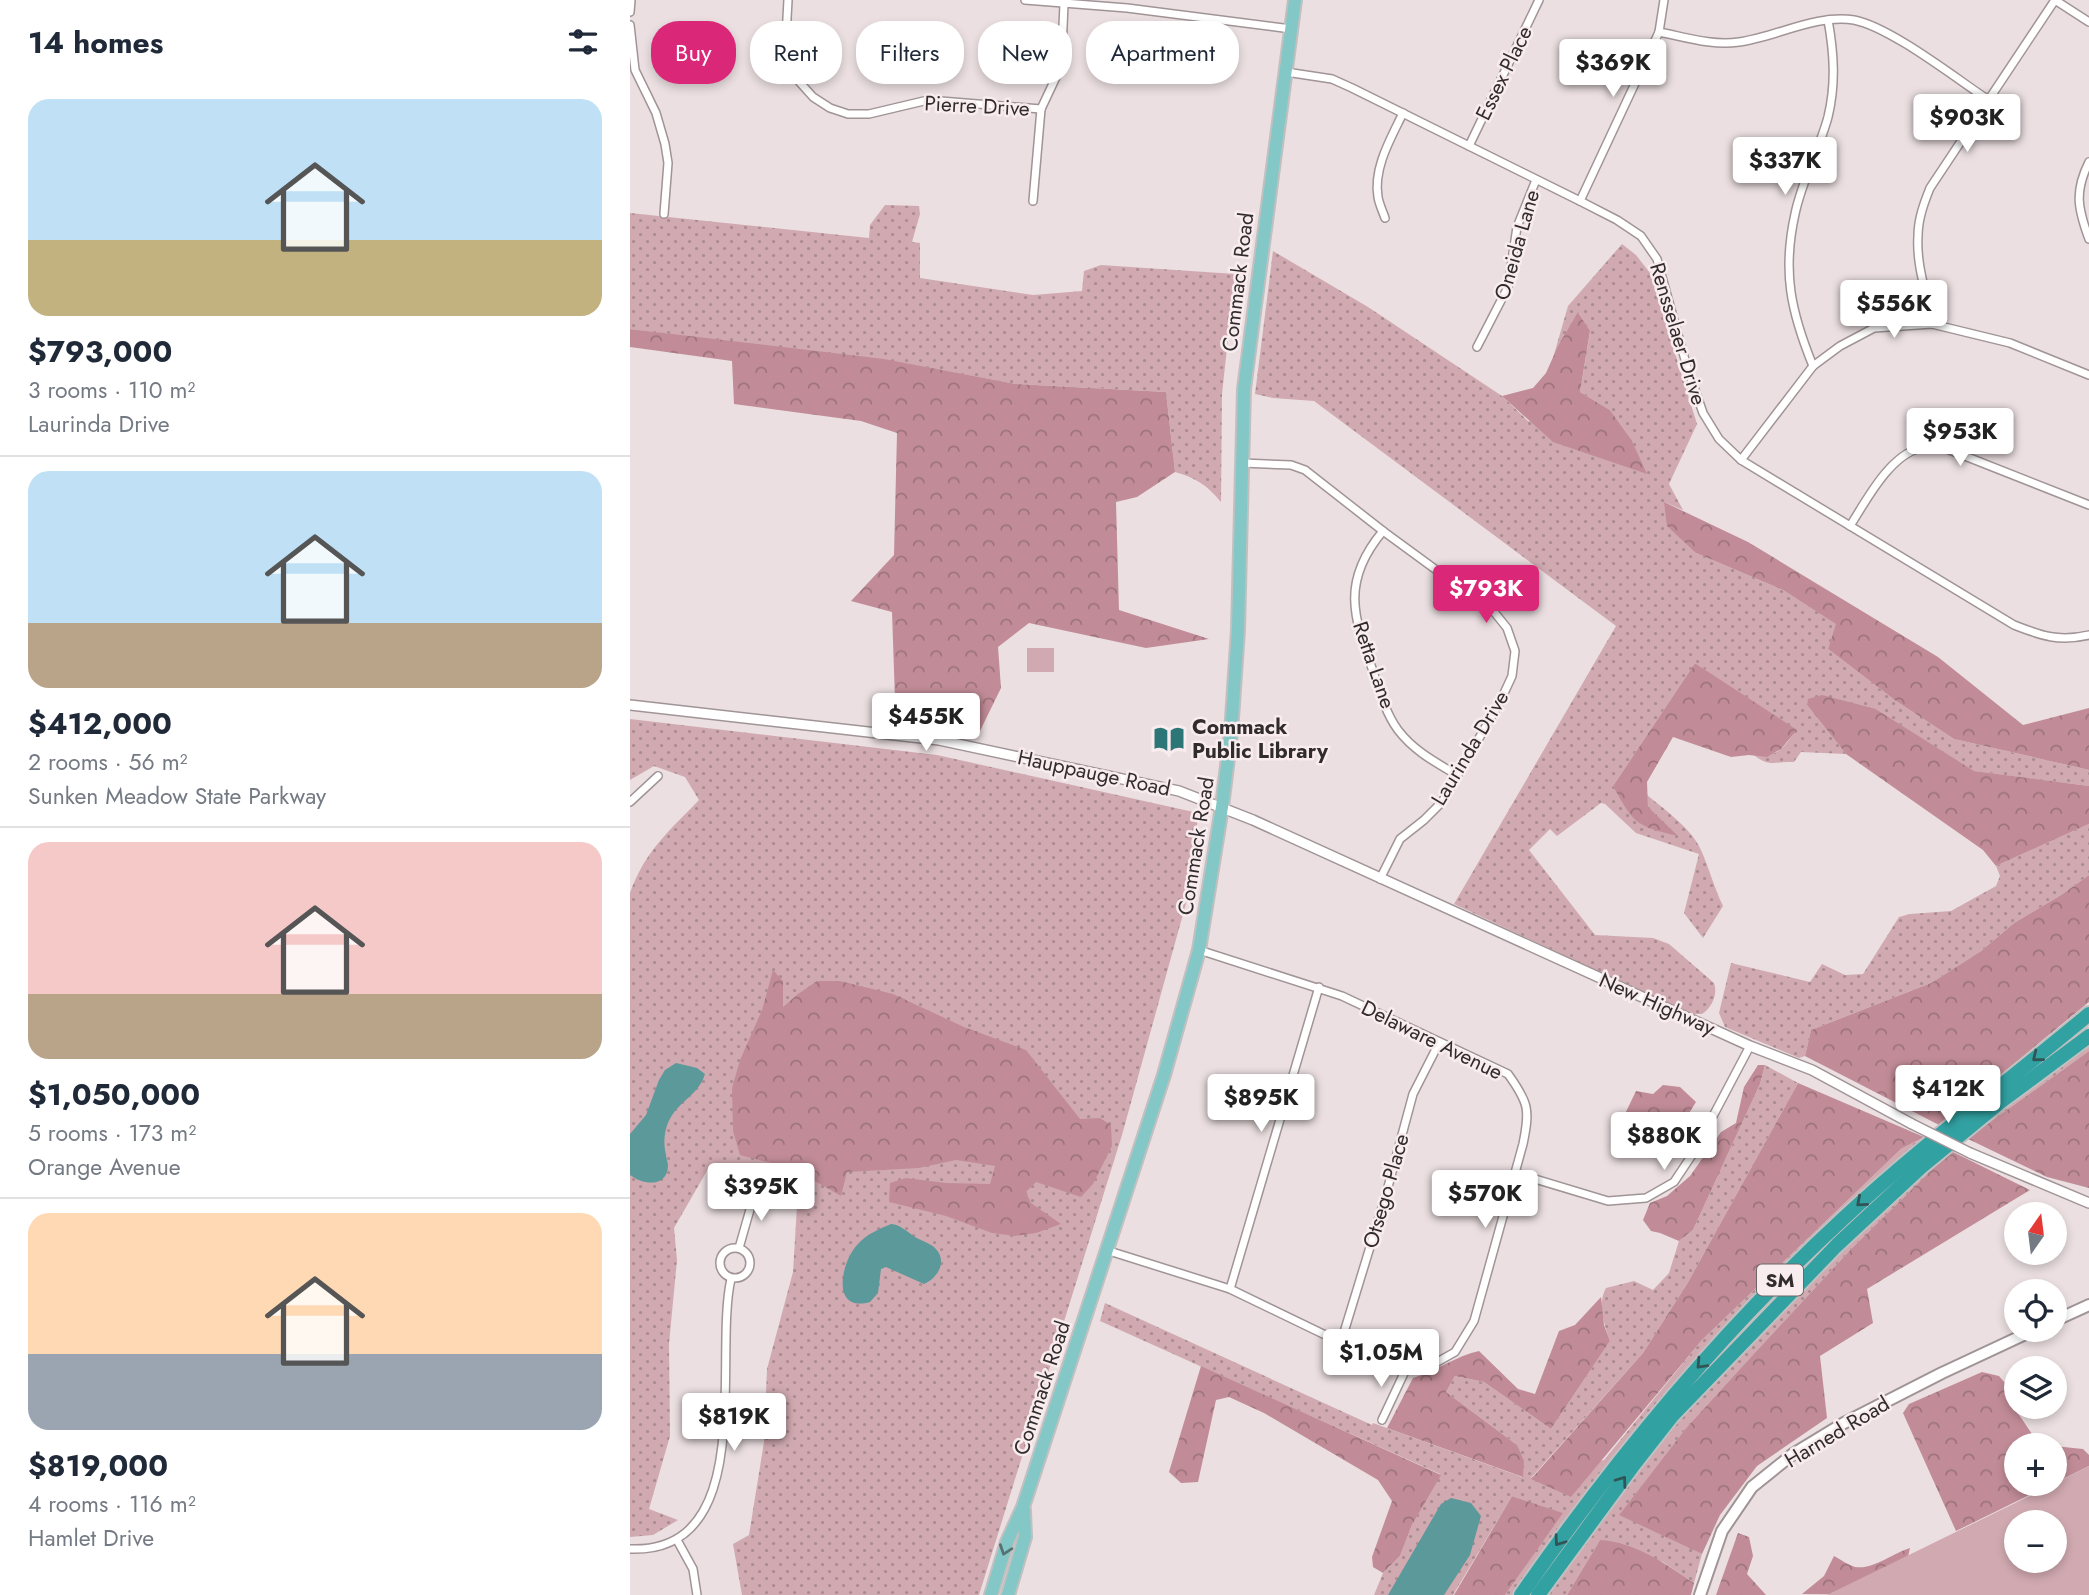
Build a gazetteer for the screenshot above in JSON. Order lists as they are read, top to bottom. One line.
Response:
{"streets":{"highway":["SM"],"main road":["Commack Road","Harned Road"],"street":["Essex Place","Pierre Drive","Oneida Lane","Rensselaer Drive","Retta Lane","Laurinda Drive","Hauppauge Road","New Highway","Delaware Avenue","Otsego Place"]},"crossings":[["Essex Place","Rensselaer Drive"],["Oneida Lane","Rensselaer Drive"],["Commack Road","Rensselaer Drive"],["Commack Road","Laurinda Drive"],["Commack Road","Hauppauge Road"],["Commack Road","New Highway"],["Commack Road","Delaware Avenue"],["Retta Lane","Laurinda Drive"],["Laurinda Drive","New Highway"],["Hauppauge Road","New Highway"],["Delaware Avenue","Otsego Place"]],"places":{"library":["Commack Public Library"]},"north":"top","page":{"heading":"14 homes","chip":["Buy","Rent","Filters","New","Apartment"],"price":["$369K","$903K","$337K","$556K","$953K","$793K","$455K","$412K","$895K","$880K","$395K","$570K","$1.05M","$819K"],"list":[{"name":"$793,000","note":"3 rooms · 110 m² · Laurinda Drive"},{"name":"$412,000","note":"2 rooms · 56 m² · Sunken Meadow State Parkway"},{"name":"$1,050,000","note":"5 rooms · 173 m² · Orange Avenue"},{"name":"$819,000","note":"4 rooms · 116 m² · Hamlet Drive"}],"map_buttons":["+","−"]}}
